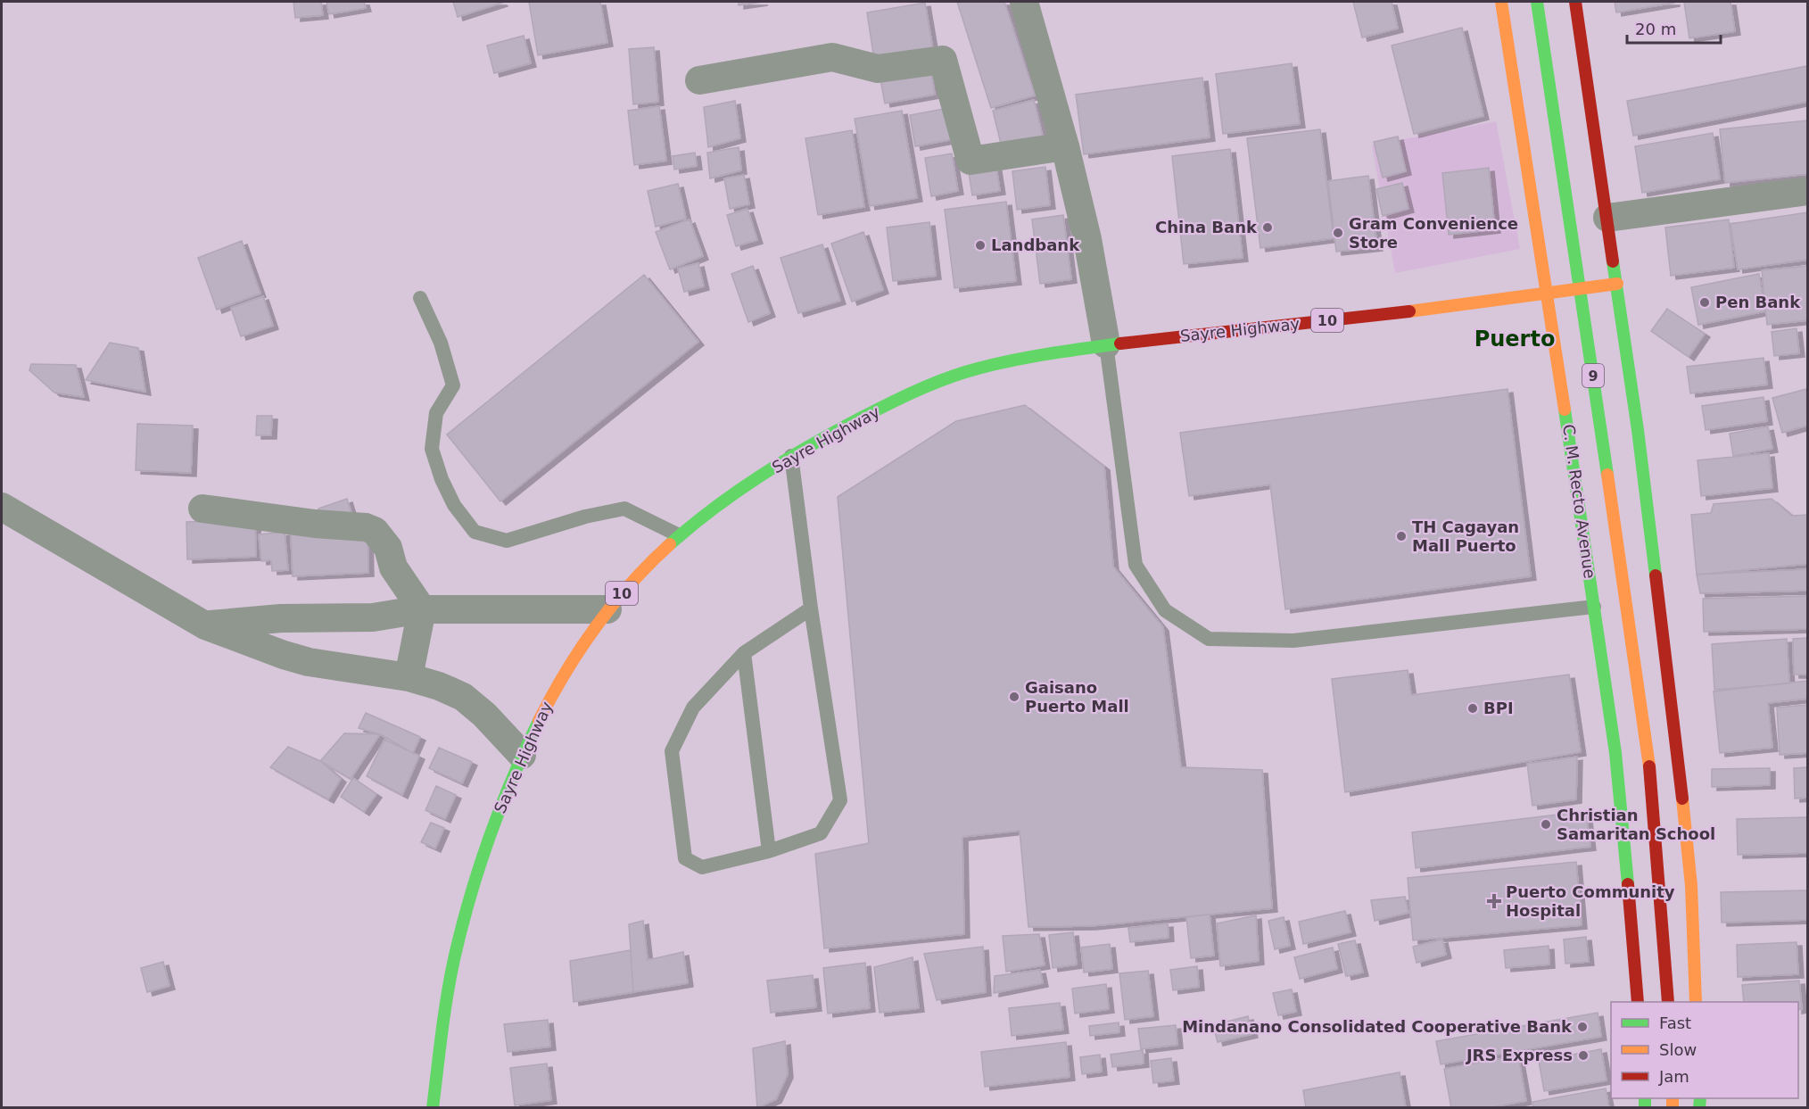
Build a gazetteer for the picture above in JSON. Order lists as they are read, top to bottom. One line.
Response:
{"streets":{"highway":["10","Sayre Highway","9","C. M. Recto Avenue"]},"crossings":[["Sayre Highway","C. M. Recto Avenue"]],"districts":["Puerto"],"places":{"other":["China Bank","Gram Convenience Store","Landbank","Pen Bank","TH Cagayan Mall Puerto","Gaisano Puerto Mall","BPI","Christian Samaritan School","Mindanano Consolidated Cooperative Bank","JRS Express"],"health":["Puerto Community Hospital"]},"legend":["Fast","Slow","Jam"],"scale_bar":"20 m"}
